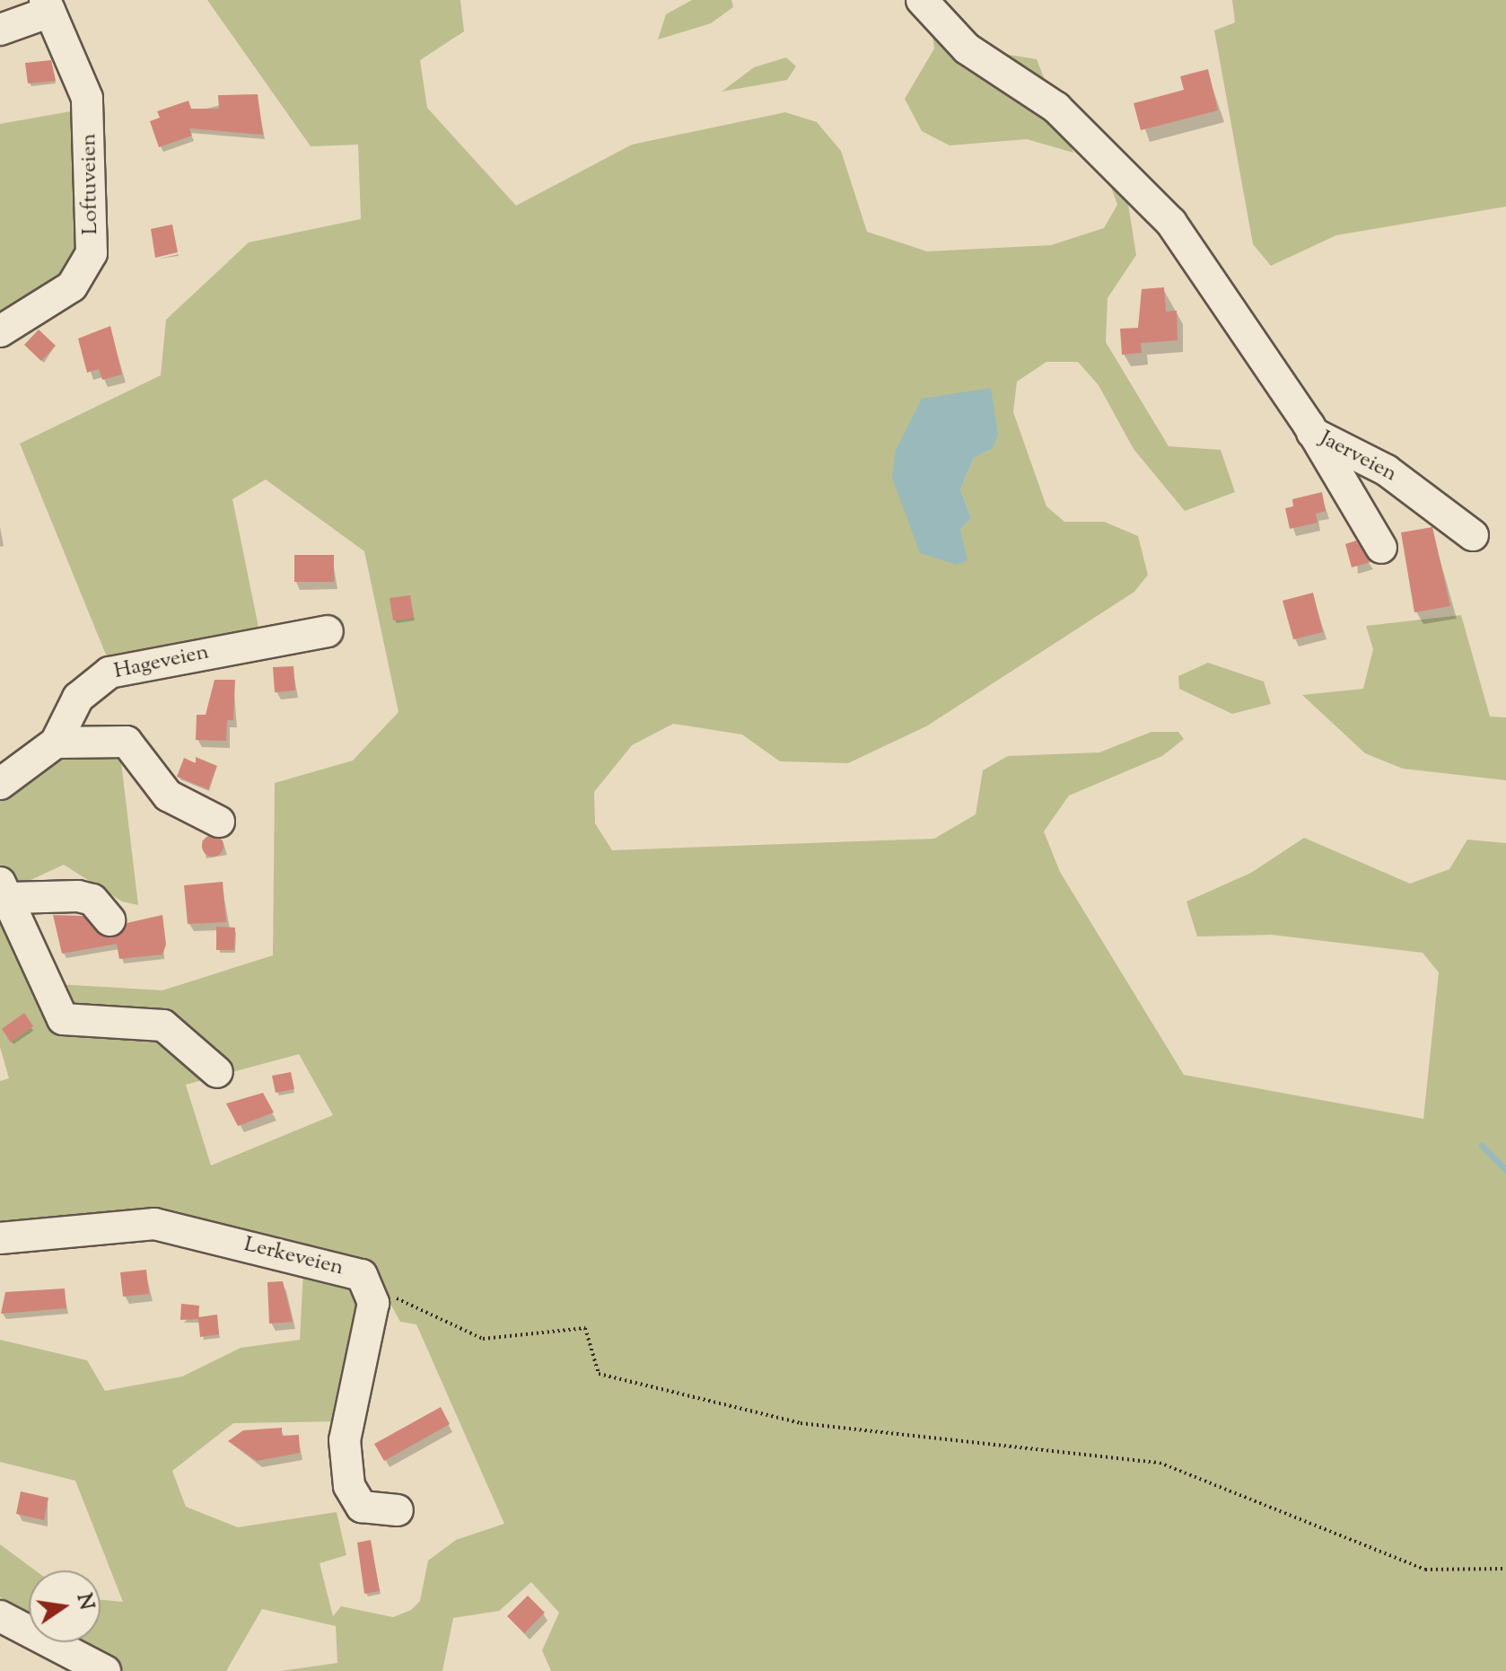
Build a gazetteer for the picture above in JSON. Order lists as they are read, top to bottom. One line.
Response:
{"streets":{"street":["Loftuveien","Jaerveien","Hageveien","Lerkeveien"]},"north":"right"}
